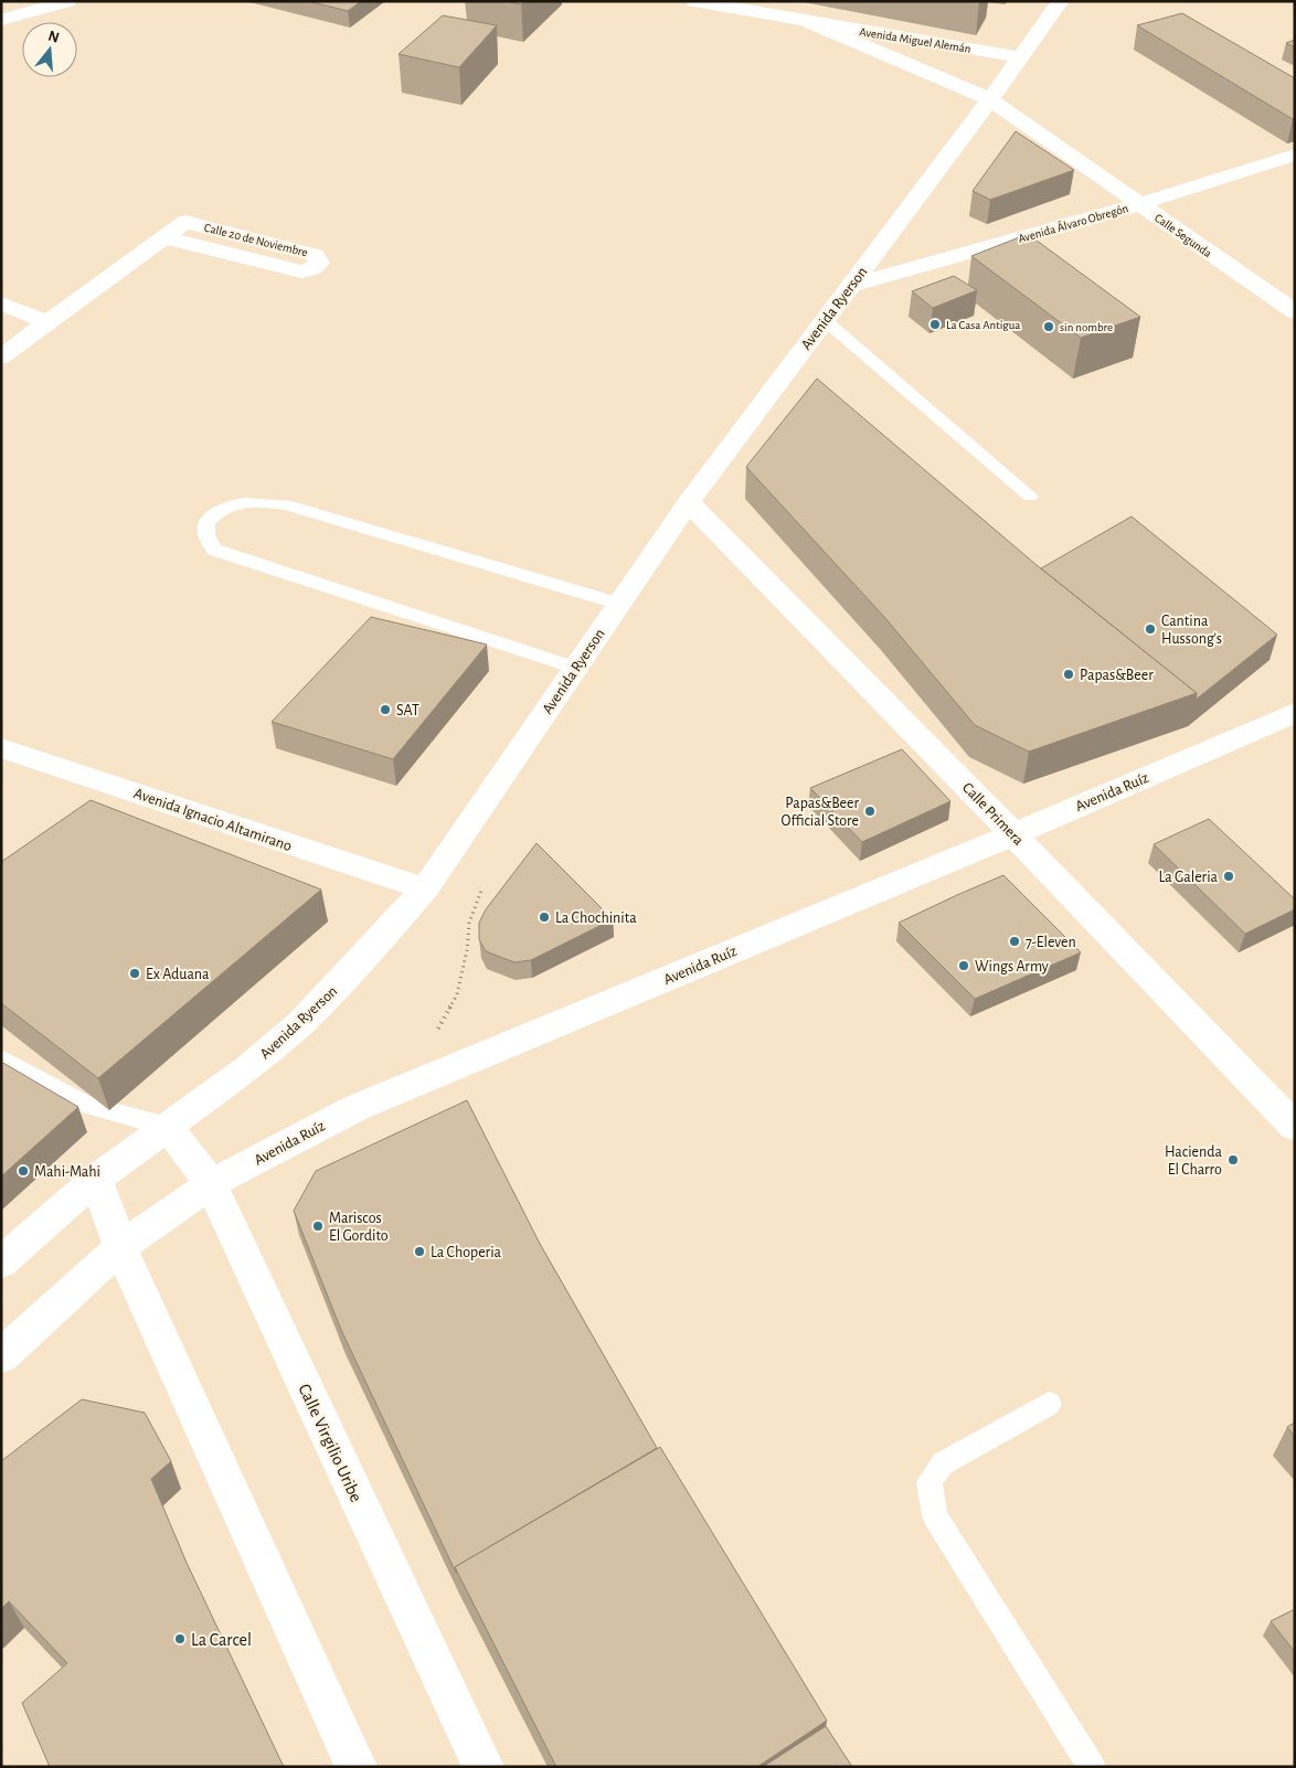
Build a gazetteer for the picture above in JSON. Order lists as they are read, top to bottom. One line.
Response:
{"streets":{"street":["Avenida Miguel Alemán","Avenida Álvaro Obregón","Calle Segunda","Calle 20 de Noviembre","Avenida Ryerson","Avenida Ruíz","Calle Primera","Avenida Ignacio Altamirano","Calle Virgilio Uribe"]},"crossings":[["Avenida Miguel Alemán","Calle Segunda"],["Avenida Miguel Alemán","Avenida Ryerson"],["Avenida Álvaro Obregón","Calle Segunda"],["Avenida Álvaro Obregón","Avenida Ryerson"],["Calle Segunda","Avenida Ryerson"],["Avenida Ryerson","Calle Primera"],["Avenida Ryerson","Avenida Ignacio Altamirano"],["Avenida Ryerson","Calle Virgilio Uribe"],["Avenida Ruíz","Calle Primera"],["Avenida Ruíz","Calle Virgilio Uribe"]],"places":["La Casa Antigua","sin nombre","Cantina Hussong's","Papas&Beer","SAT","Papas&Beer Official Store","La Galeria","La Chochinita","7-Eleven","Wings Army","Ex Aduana","Hacienda El Charro","Mahi-Mahi","Mariscos El Gordito","La Choperia","La Carcel"],"north":"top"}
